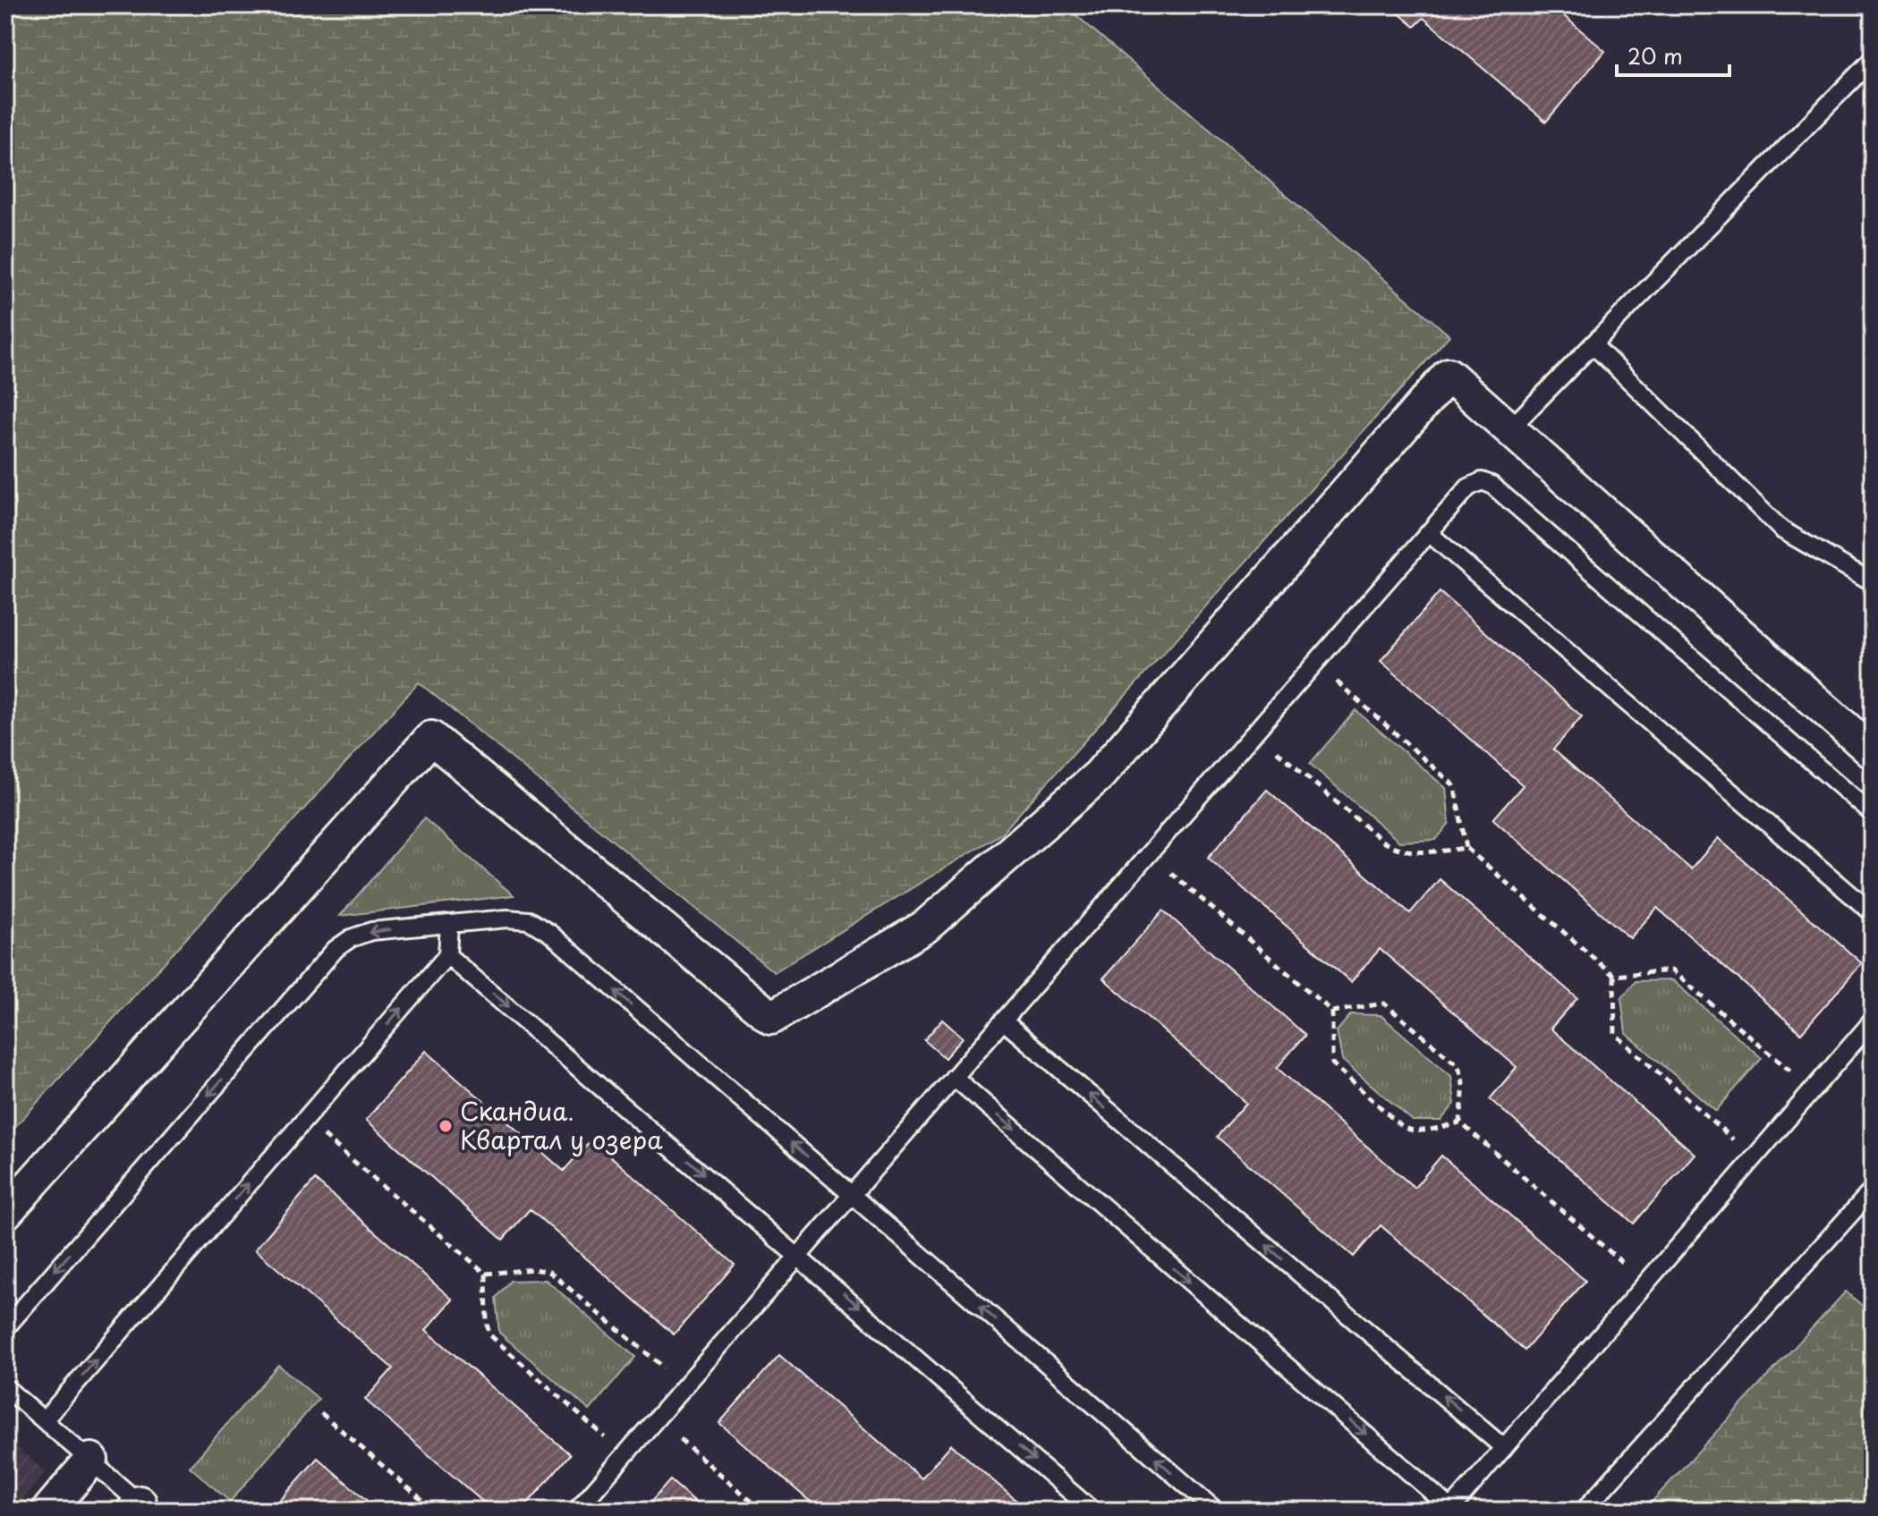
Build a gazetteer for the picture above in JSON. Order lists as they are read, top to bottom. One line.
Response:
{"places":["Скандиа. Квартал у озера"],"scale_bar":"20 m"}
